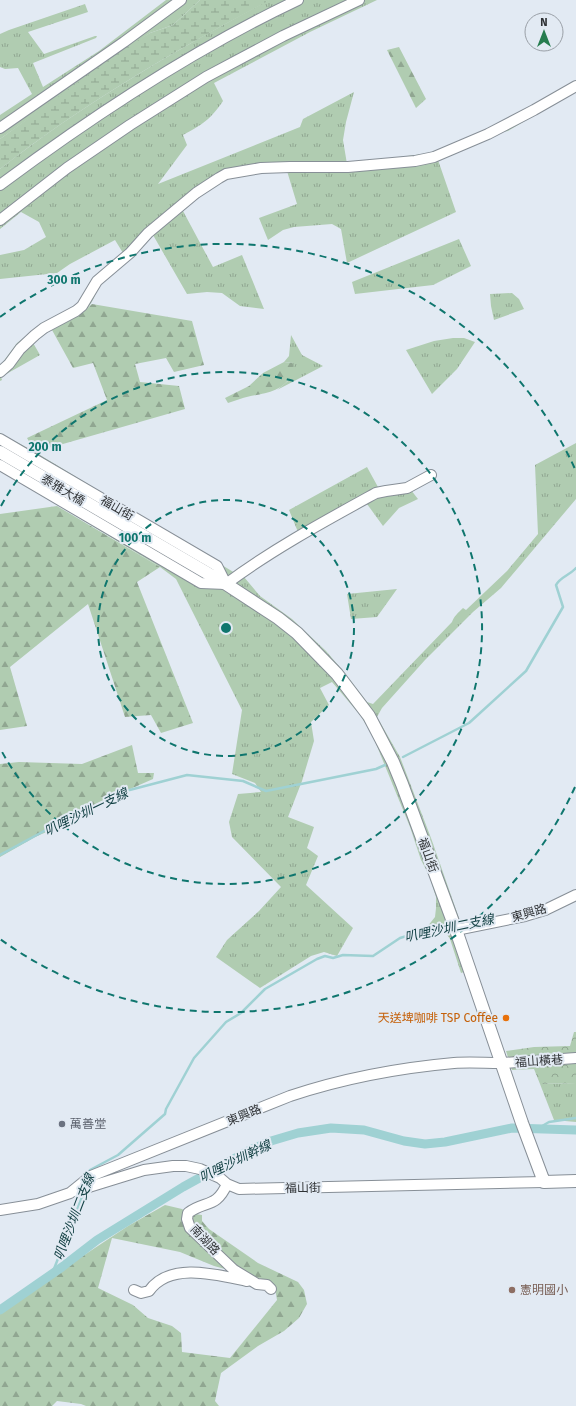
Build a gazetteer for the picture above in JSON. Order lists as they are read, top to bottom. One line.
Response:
{"streets":{"street":["泰雅大橋","福山街","東興路","福山橫巷","南湖路"]},"crossings":[["泰雅大橋","福山街"],["福山街","東興路"],["福山街","福山橫巷"],["福山街","南湖路"],["東興路","福山橫巷"]],"water":["叭哩沙圳一支線","叭哩沙圳二支線","叭哩沙圳幹線"],"places":["天送埤咖啡 TSP Coffee","萬善堂","憲明國小"],"north":"top","rings":["300 m","200 m","100 m"]}
